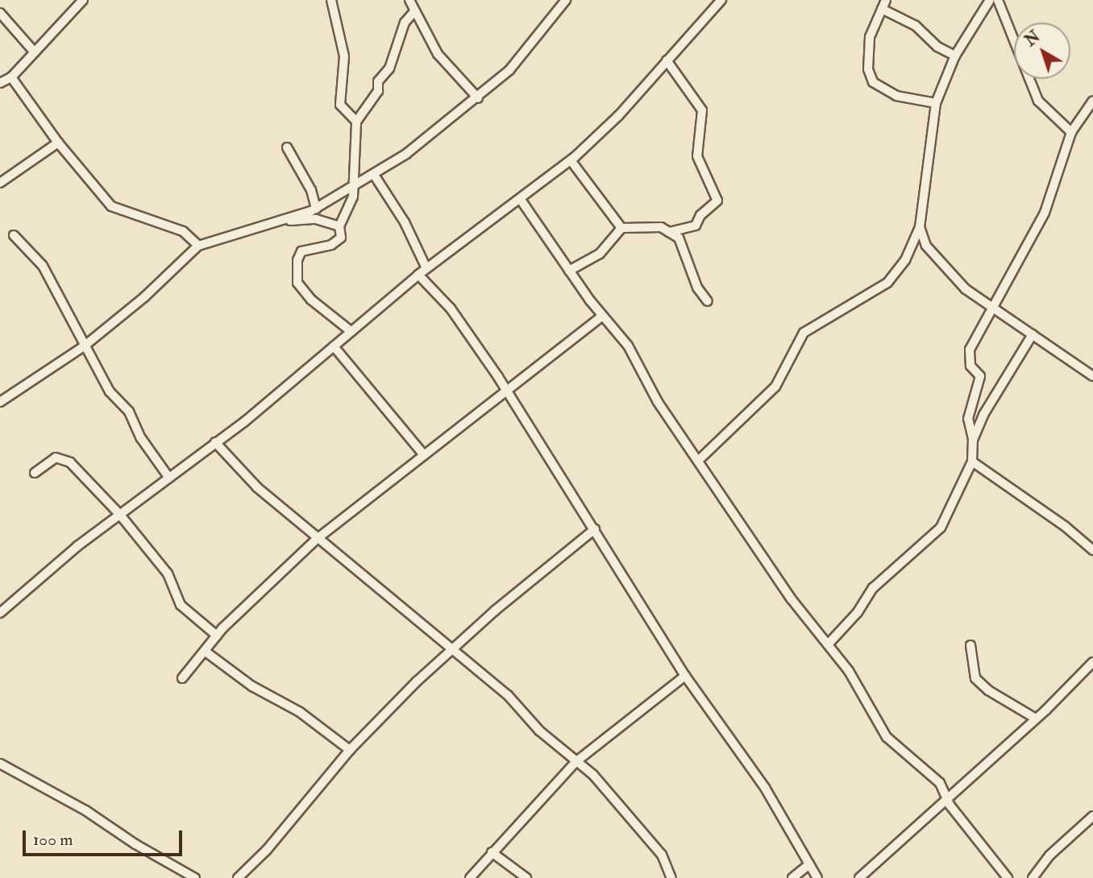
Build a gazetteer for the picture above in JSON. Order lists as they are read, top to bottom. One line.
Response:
{"scale_bar":"100 m","north":"top left"}
